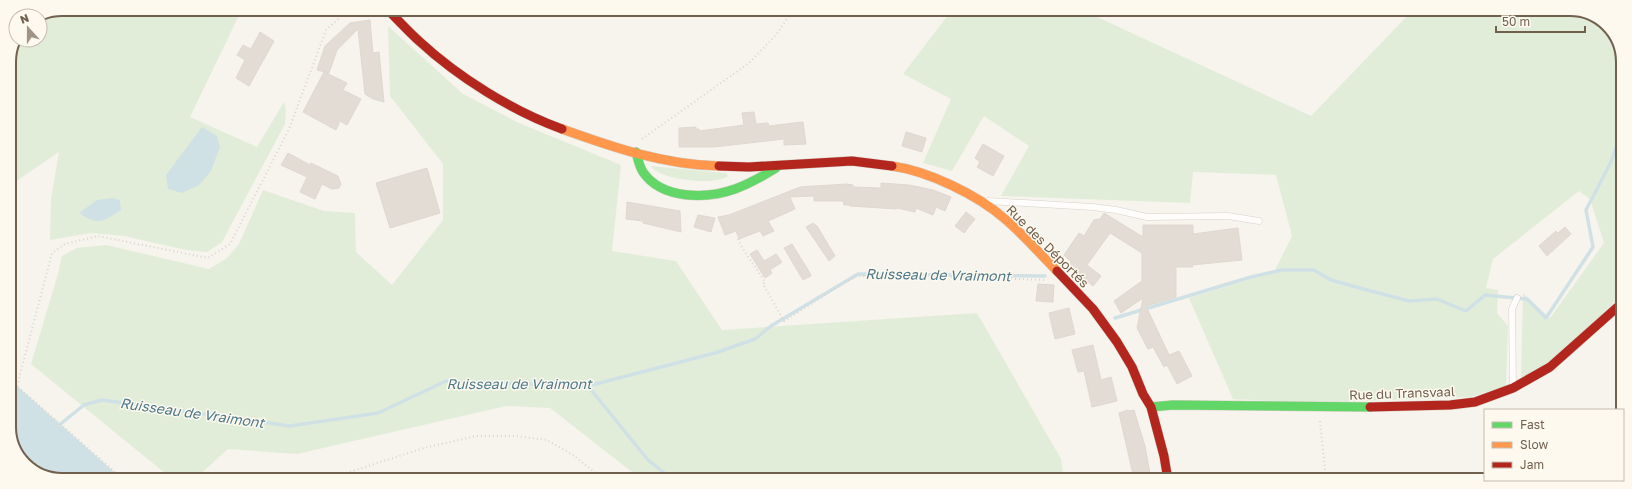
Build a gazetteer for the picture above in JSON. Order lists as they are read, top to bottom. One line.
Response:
{"streets":{"street":["Rue des Déportés","Rue du Transvaal"]},"crossings":[["Rue des Déportés","Rue du Transvaal"]],"water":["Ruisseau de Vraimont"],"legend":["Fast","Slow","Jam"],"scale_bar":"50 m","north":"top"}
